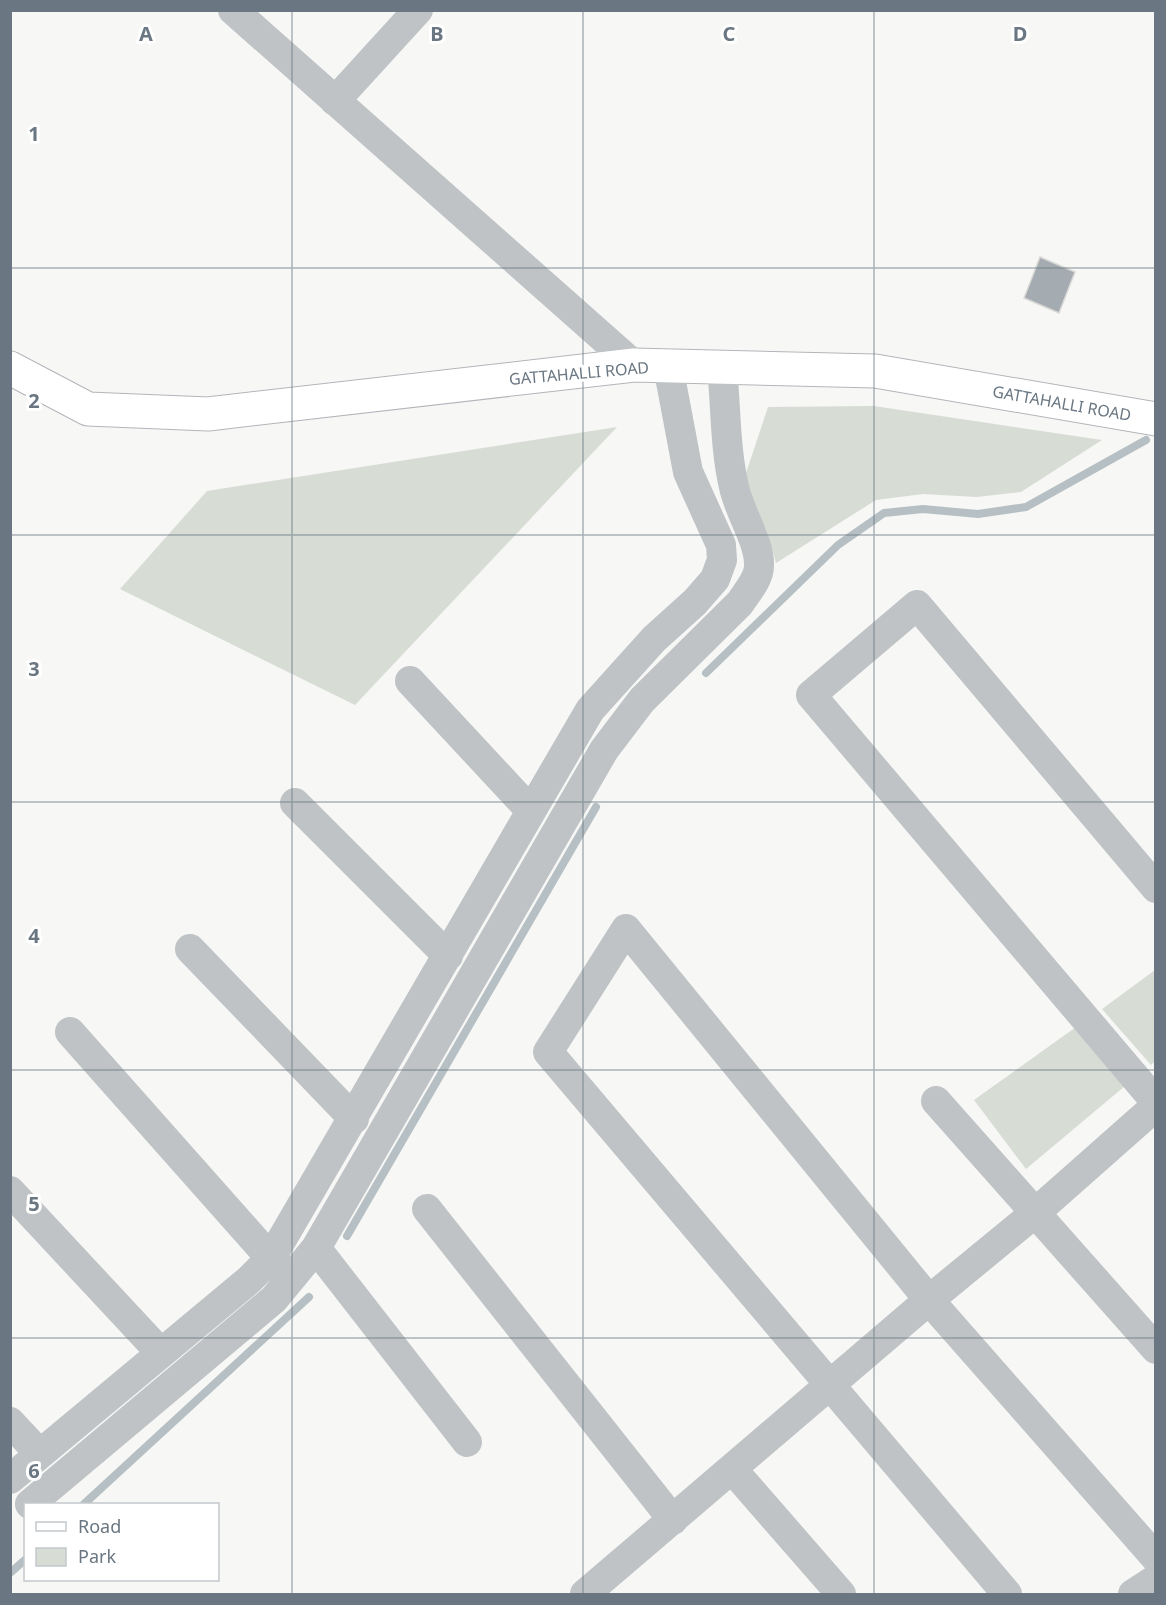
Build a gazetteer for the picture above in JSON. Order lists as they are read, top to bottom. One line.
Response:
{"streets":{"main road":["GATTAHALLI ROAD"]},"legend":["Road","Park"],"grid":{"columns":["A","B","C","D"],"rows":["1","2","3","4","5","6"]}}
